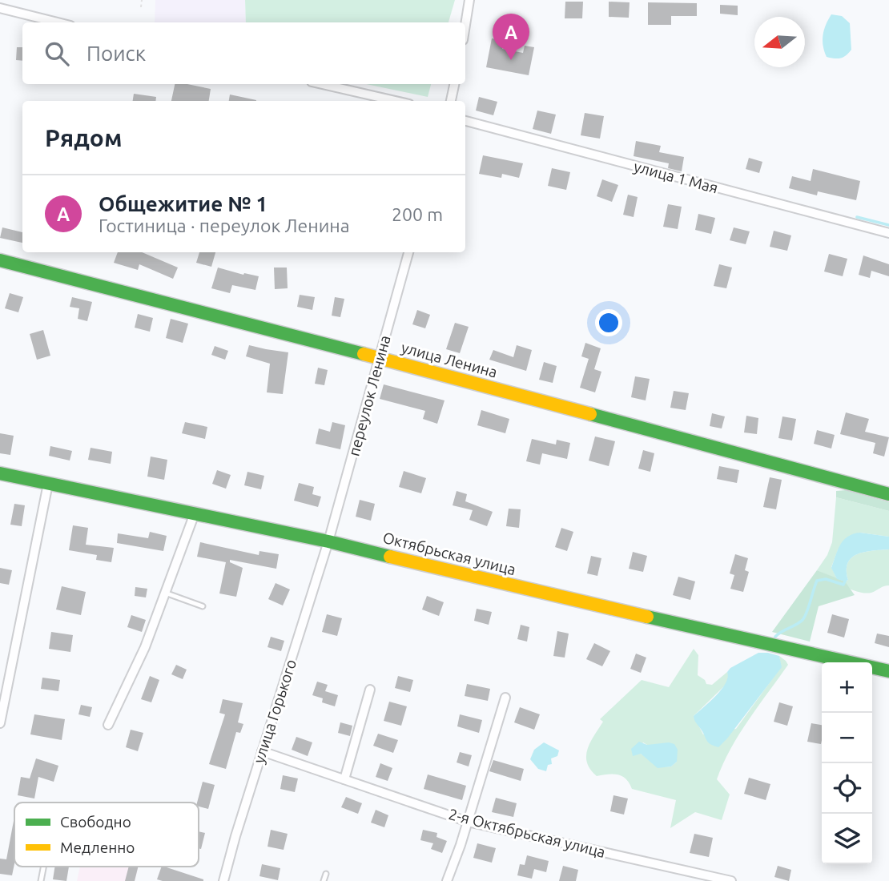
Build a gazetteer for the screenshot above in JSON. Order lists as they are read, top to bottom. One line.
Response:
{"streets":{"street":["улица 1 Мая","улица Ленина","переулок Ленина","Октябрьская улица","улица Горького","2-я Октябрьская улица"]},"crossings":[["улица Ленина","переулок Ленина"],["переулок Ленина","Октябрьская улица"],["переулок Ленина","улица Горького"],["Октябрьская улица","улица Горького"],["улица Горького","2-я Октябрьская улица"]],"legend":["Свободно","Медленно"],"north":"left","page":{"pins":"A","search":"Поиск","heading":"Рядом","list":[{"mark":"A","name":"Общежитие № 1","note":"Гостиница · переулок Ленина","value":"200 m"}],"map_buttons":["+","−"]}}
